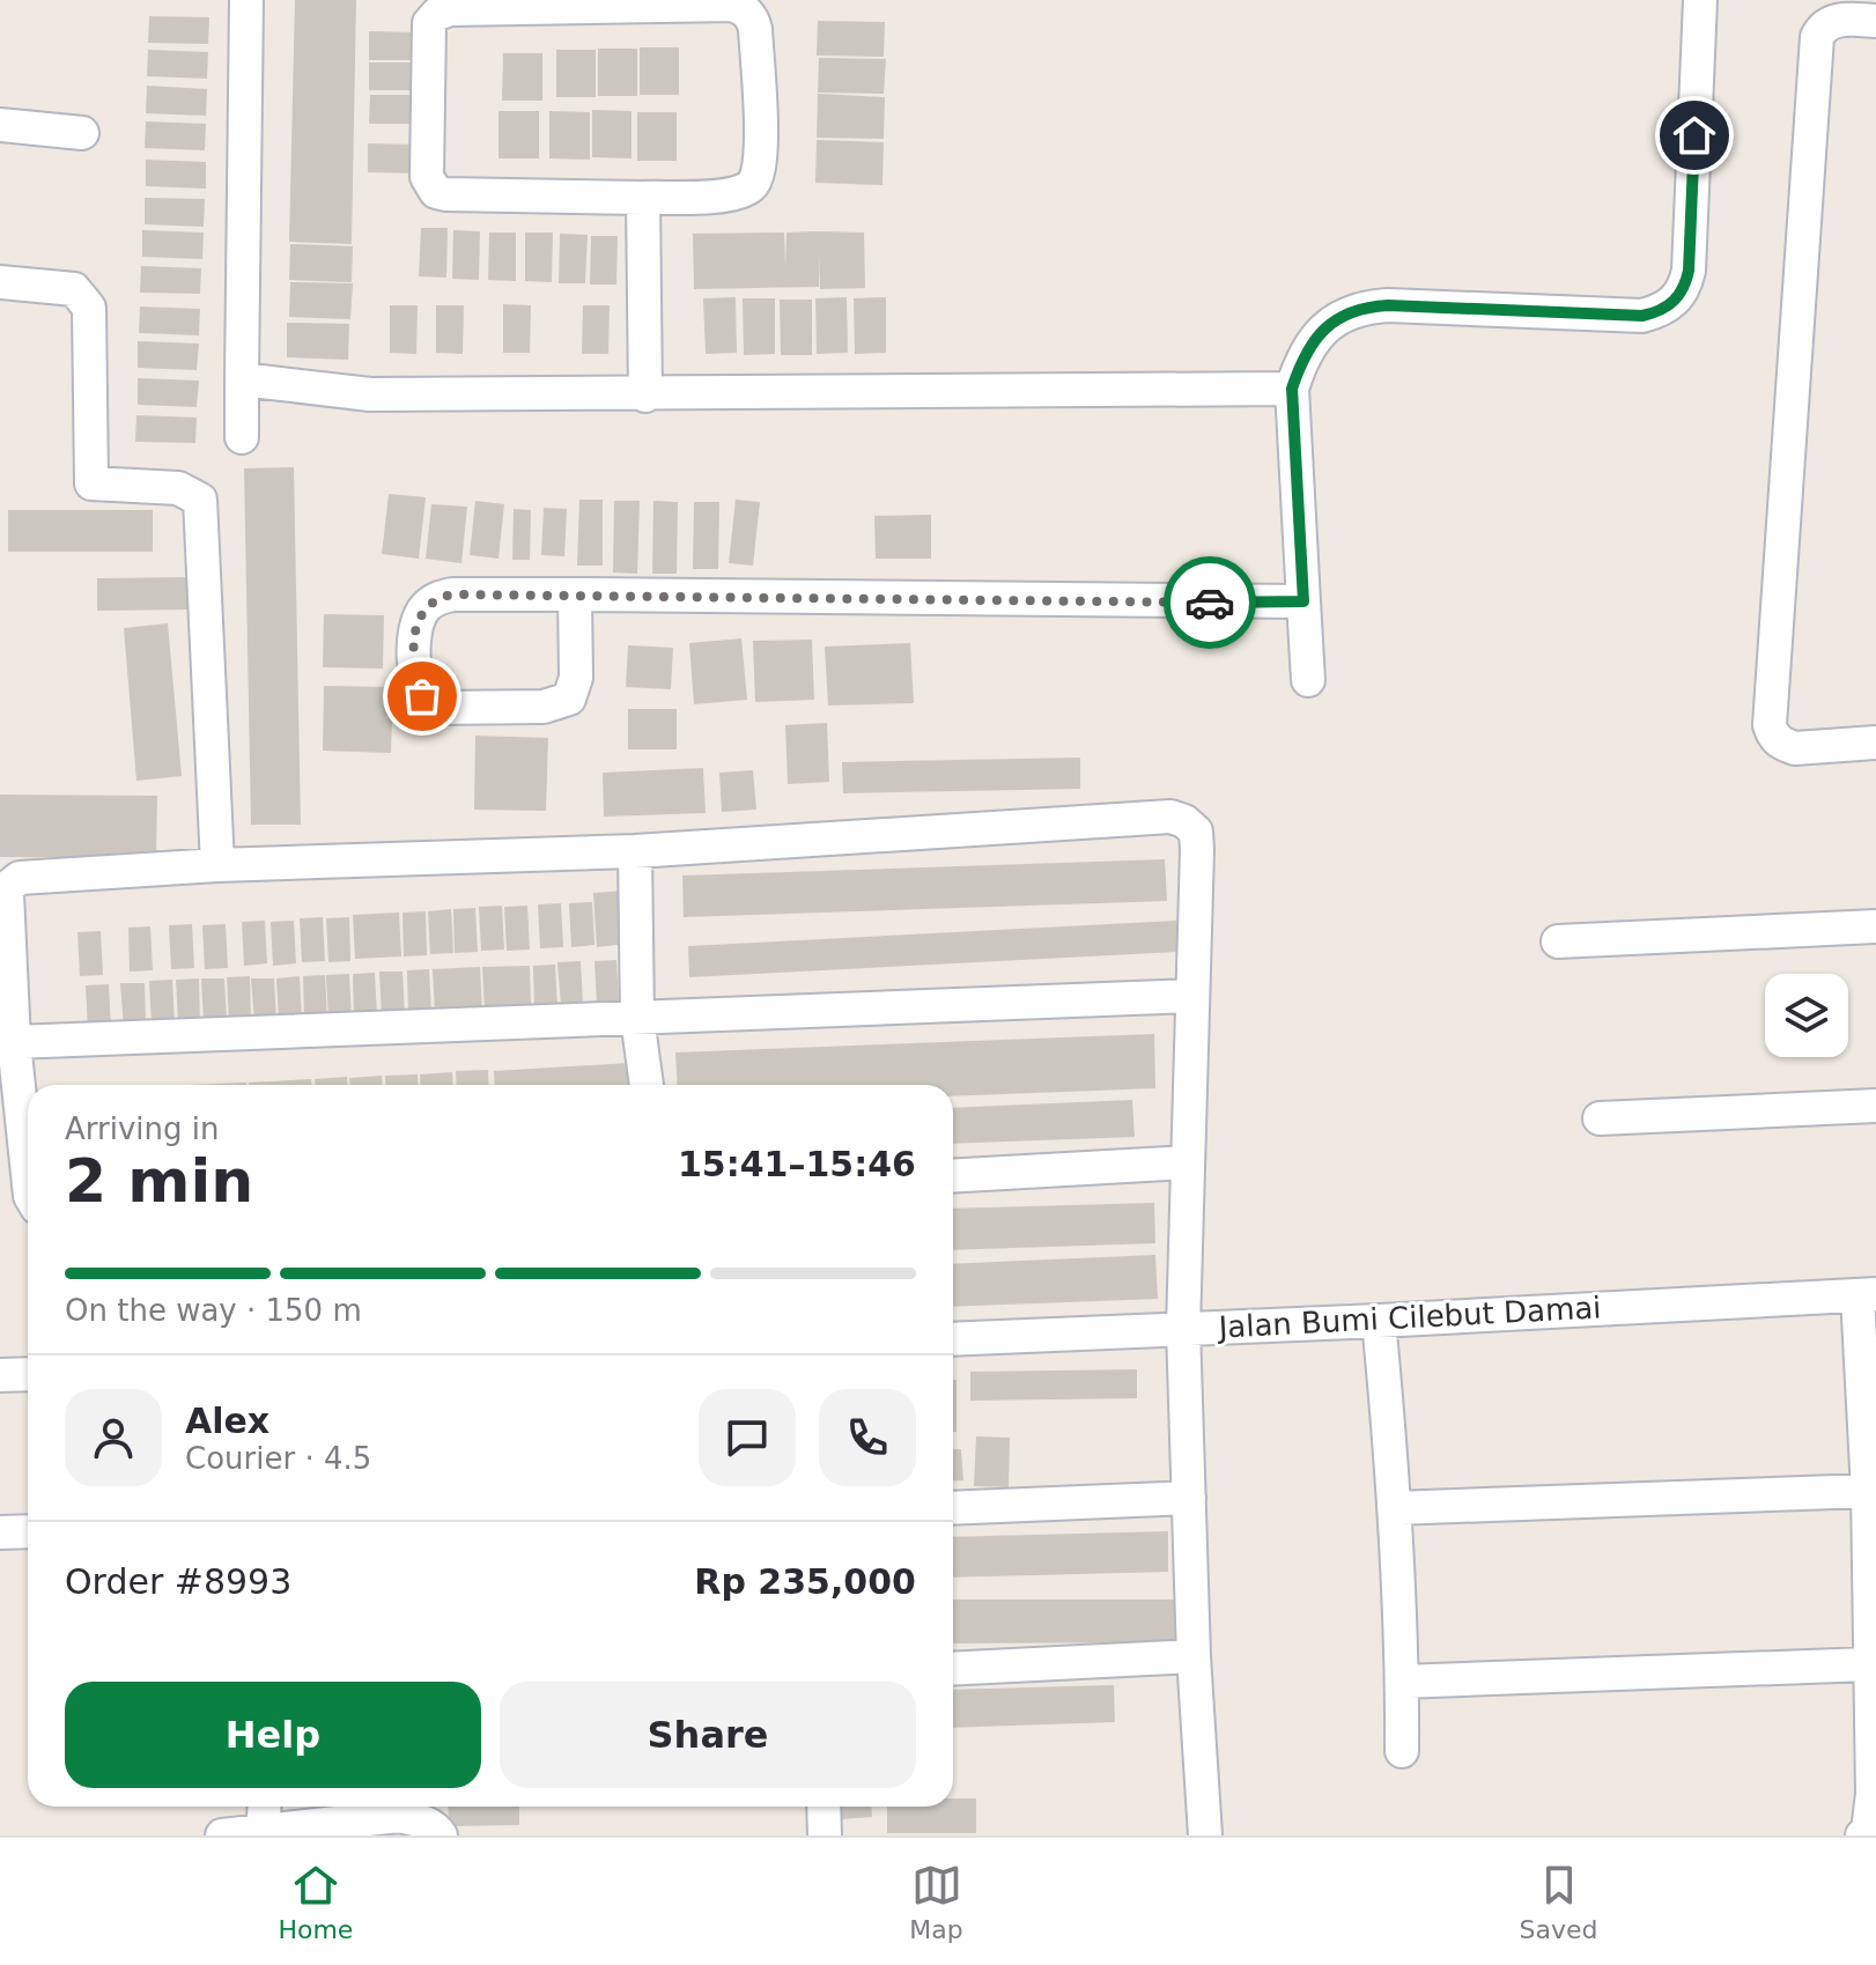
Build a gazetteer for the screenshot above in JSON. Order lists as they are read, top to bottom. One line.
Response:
{"streets":{"street":["Jalan Bumi Cilebut Damai"]},"page":{"heading":["2 min","Arriving in","15:41–15:46"],"panel":["Alex","Courier · 4.5","Order #8993","Rp 235,000"],"bar":"On the way · 150 m","buttons":["Help","Share"],"tabs":["Home","Map","Saved"]}}
